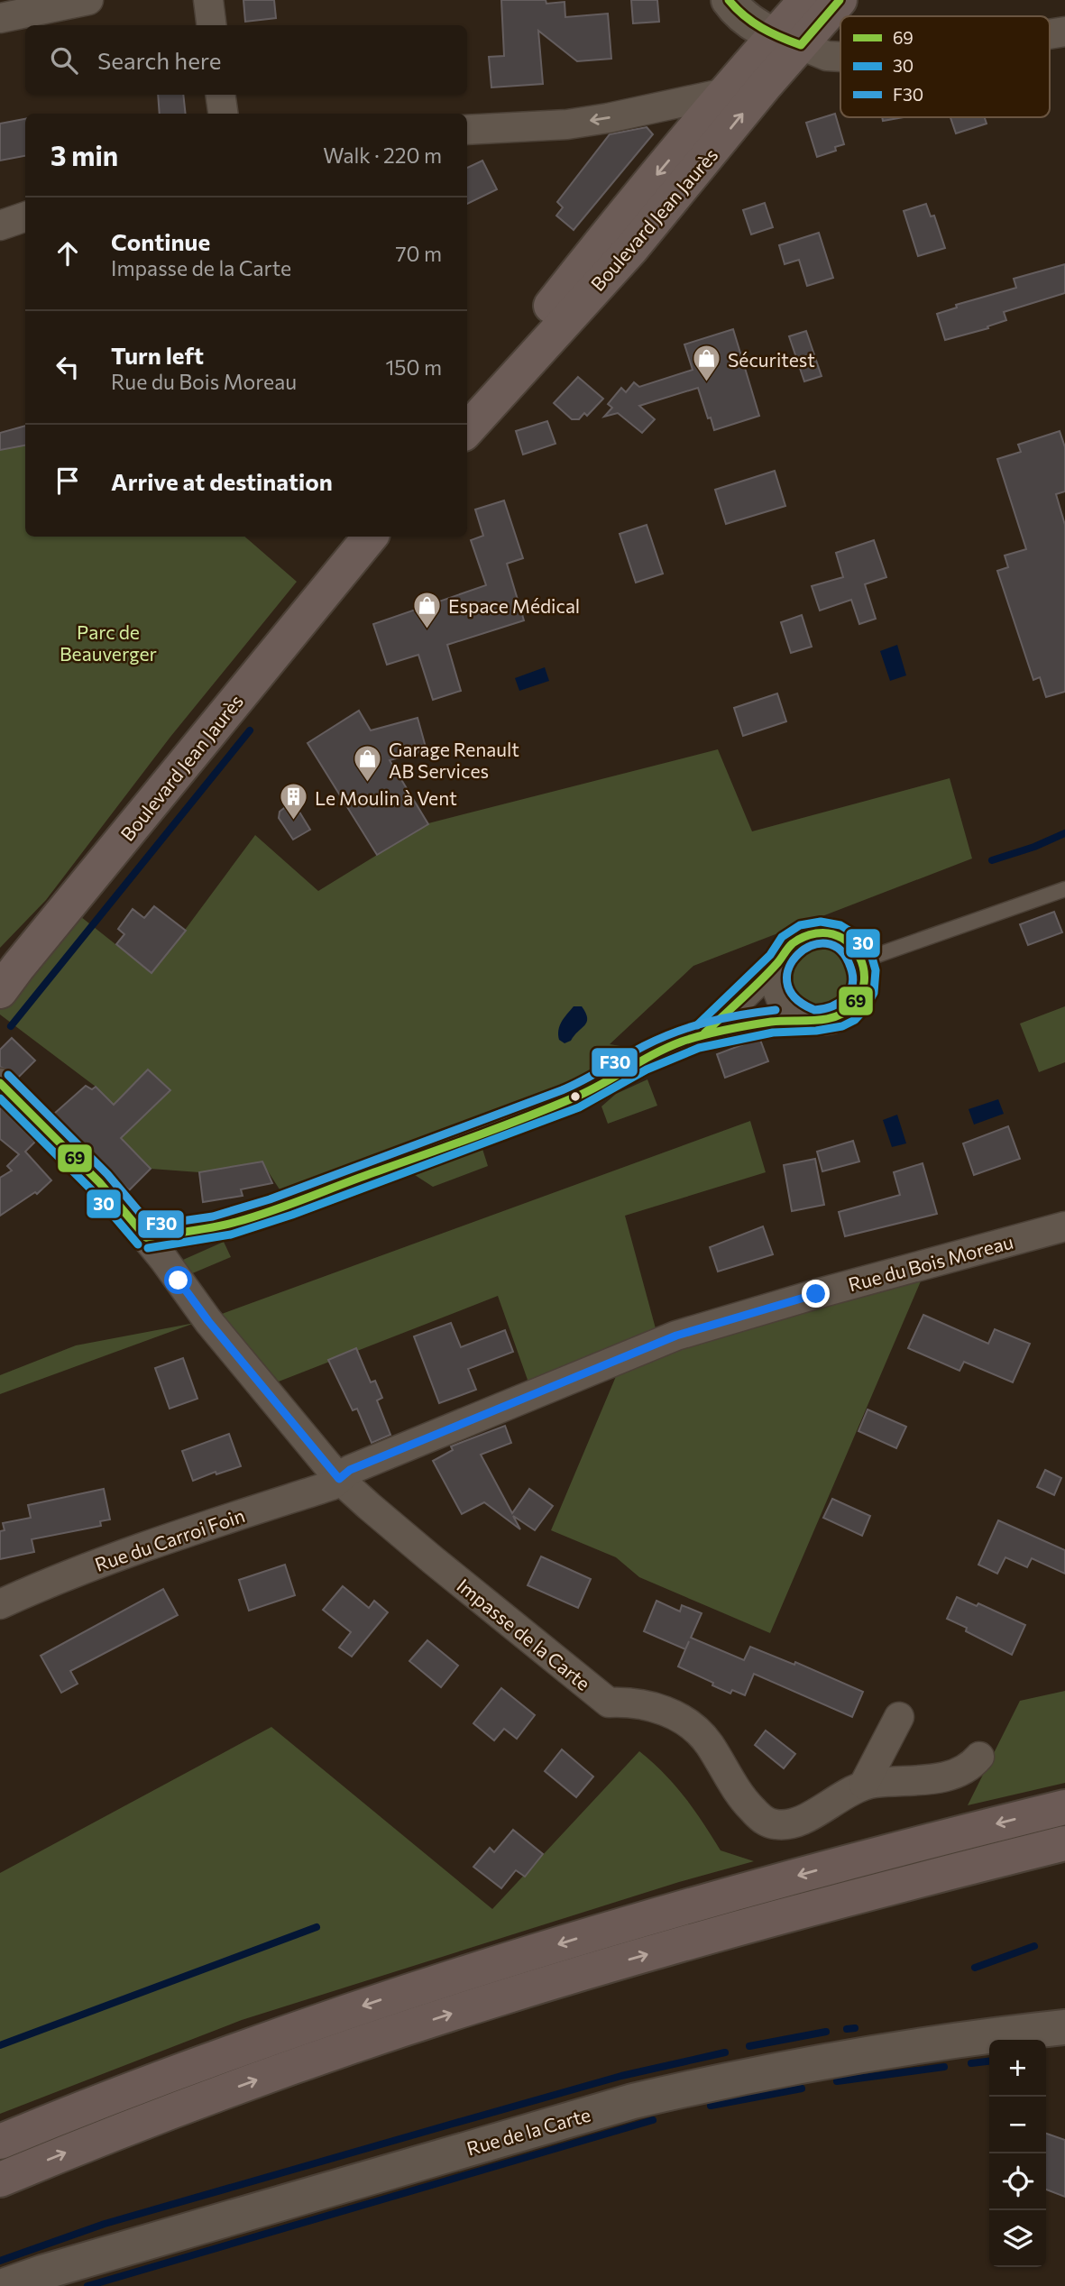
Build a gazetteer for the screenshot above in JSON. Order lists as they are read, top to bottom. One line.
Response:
{"streets":{"main road":["Boulevard Jean Jaurès"],"street":["Rue du Bois Moreau","Rue du Carroi Foin","Impasse de la Carte","Rue de la Carte"]},"crossings":[["Rue du Bois Moreau","Rue du Carroi Foin"],["Rue du Bois Moreau","Impasse de la Carte"],["Rue du Carroi Foin","Impasse de la Carte"]],"parks":["Parc de Beauverger"],"places":{"shop":["Sécuritest","Espace Médical","Garage Renault AB Services"],"building":["Le Moulin à Vent"]},"lines":["transit line 69","transit line 30","transit line F30"],"legend":["69","30","F30"],"page":{"search":"Search here","heading":["3 min","Walk · 220 m"],"list":[["Continue","Impasse de la Carte","70 m"],["Turn left","Rue du Bois Moreau","150 m"],"Arrive at destination"],"map_buttons":["+","−"]}}
